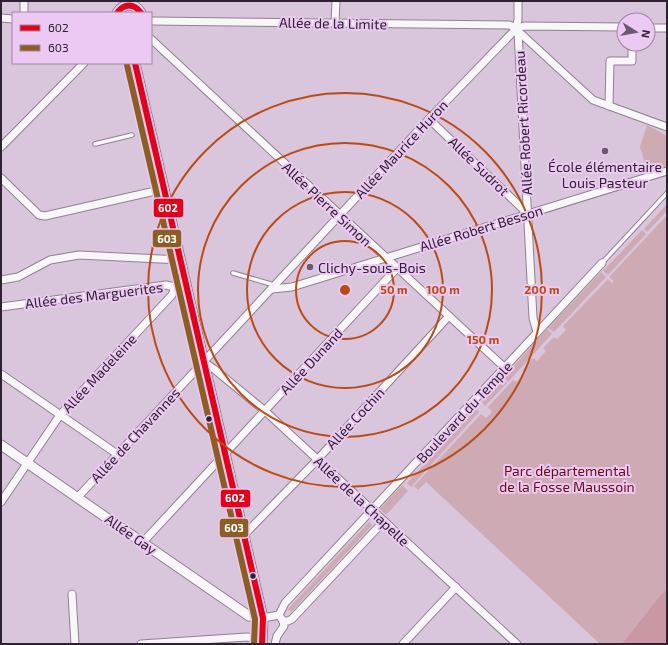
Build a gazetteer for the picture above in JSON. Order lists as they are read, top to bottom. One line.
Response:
{"streets":{"main road":["Allée Gay"],"street":["Allée de la Limite","Allée Robert Ricordeau","Allée Maurice Huron","Allée Sudrot","Allée Pierre Simon","Allée Robert Besson","Allée des Marguerites","Allée Dunand","Allée Madeleine","Boulevard du Temple","Allée Cochin","Allée de Chavannes","Allée de la Chapelle"]},"crossings":[["Allée de la Limite","Allée Robert Ricordeau"],["Allée de la Limite","Allée Maurice Huron"],["Allée Robert Ricordeau","Allée Maurice Huron"],["Allée Robert Ricordeau","Allée Sudrot"],["Allée Robert Ricordeau","Allée Robert Besson"],["Allée Robert Ricordeau","Boulevard du Temple"],["Allée Maurice Huron","Allée Sudrot"],["Allée Maurice Huron","Allée Pierre Simon"],["Allée Maurice Huron","Allée Robert Besson"],["Allée Maurice Huron","Allée de Chavannes"],["Allée Maurice Huron","Allée de la Chapelle"],["Allée Sudrot","Allée Robert Besson"],["Allée Pierre Simon","Allée Robert Besson"],["Allée Pierre Simon","Allée Dunand"],["Allée Pierre Simon","Boulevard du Temple"],["Allée Pierre Simon","Allée Cochin"],["Allée des Marguerites","Allée Madeleine"],["Allée Dunand","Allée de la Chapelle"],["Allée Dunand","Allée Gay"],["Allée Madeleine","Allée Gay"],["Boulevard du Temple","Allée de la Chapelle"],["Allée Cochin","Allée de la Chapelle"],["Allée de Chavannes","Allée Gay"]],"parks":["Parc départemental de la Fosse Maussoin"],"places":["École élémentaire Louis Pasteur","Clichy-sous-Bois"],"lines":["transit line 602","transit line 603"],"legend":["602","603"],"north":"right","rings":["50 m","100 m","200 m","150 m"]}
